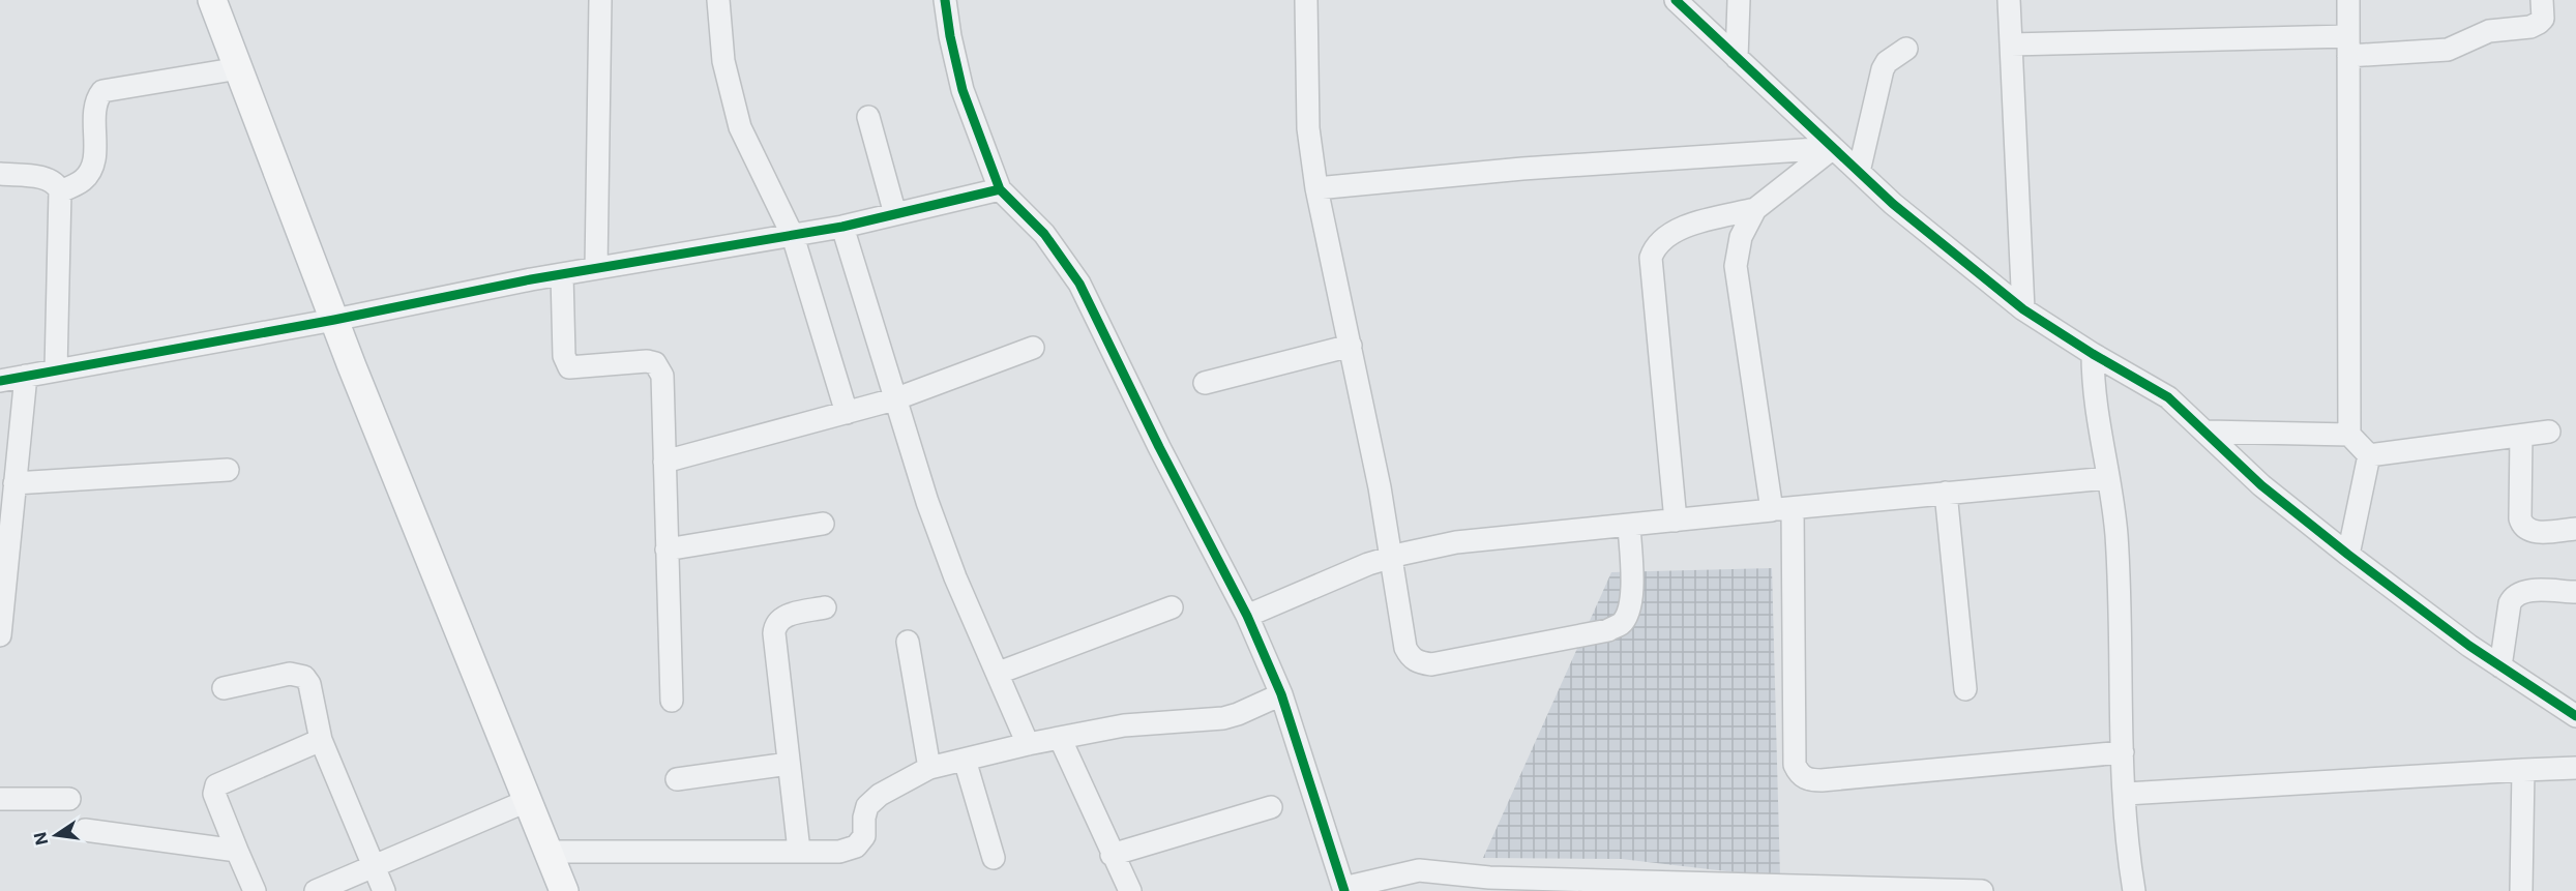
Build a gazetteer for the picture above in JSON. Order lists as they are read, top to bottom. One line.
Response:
{"north":"left"}
